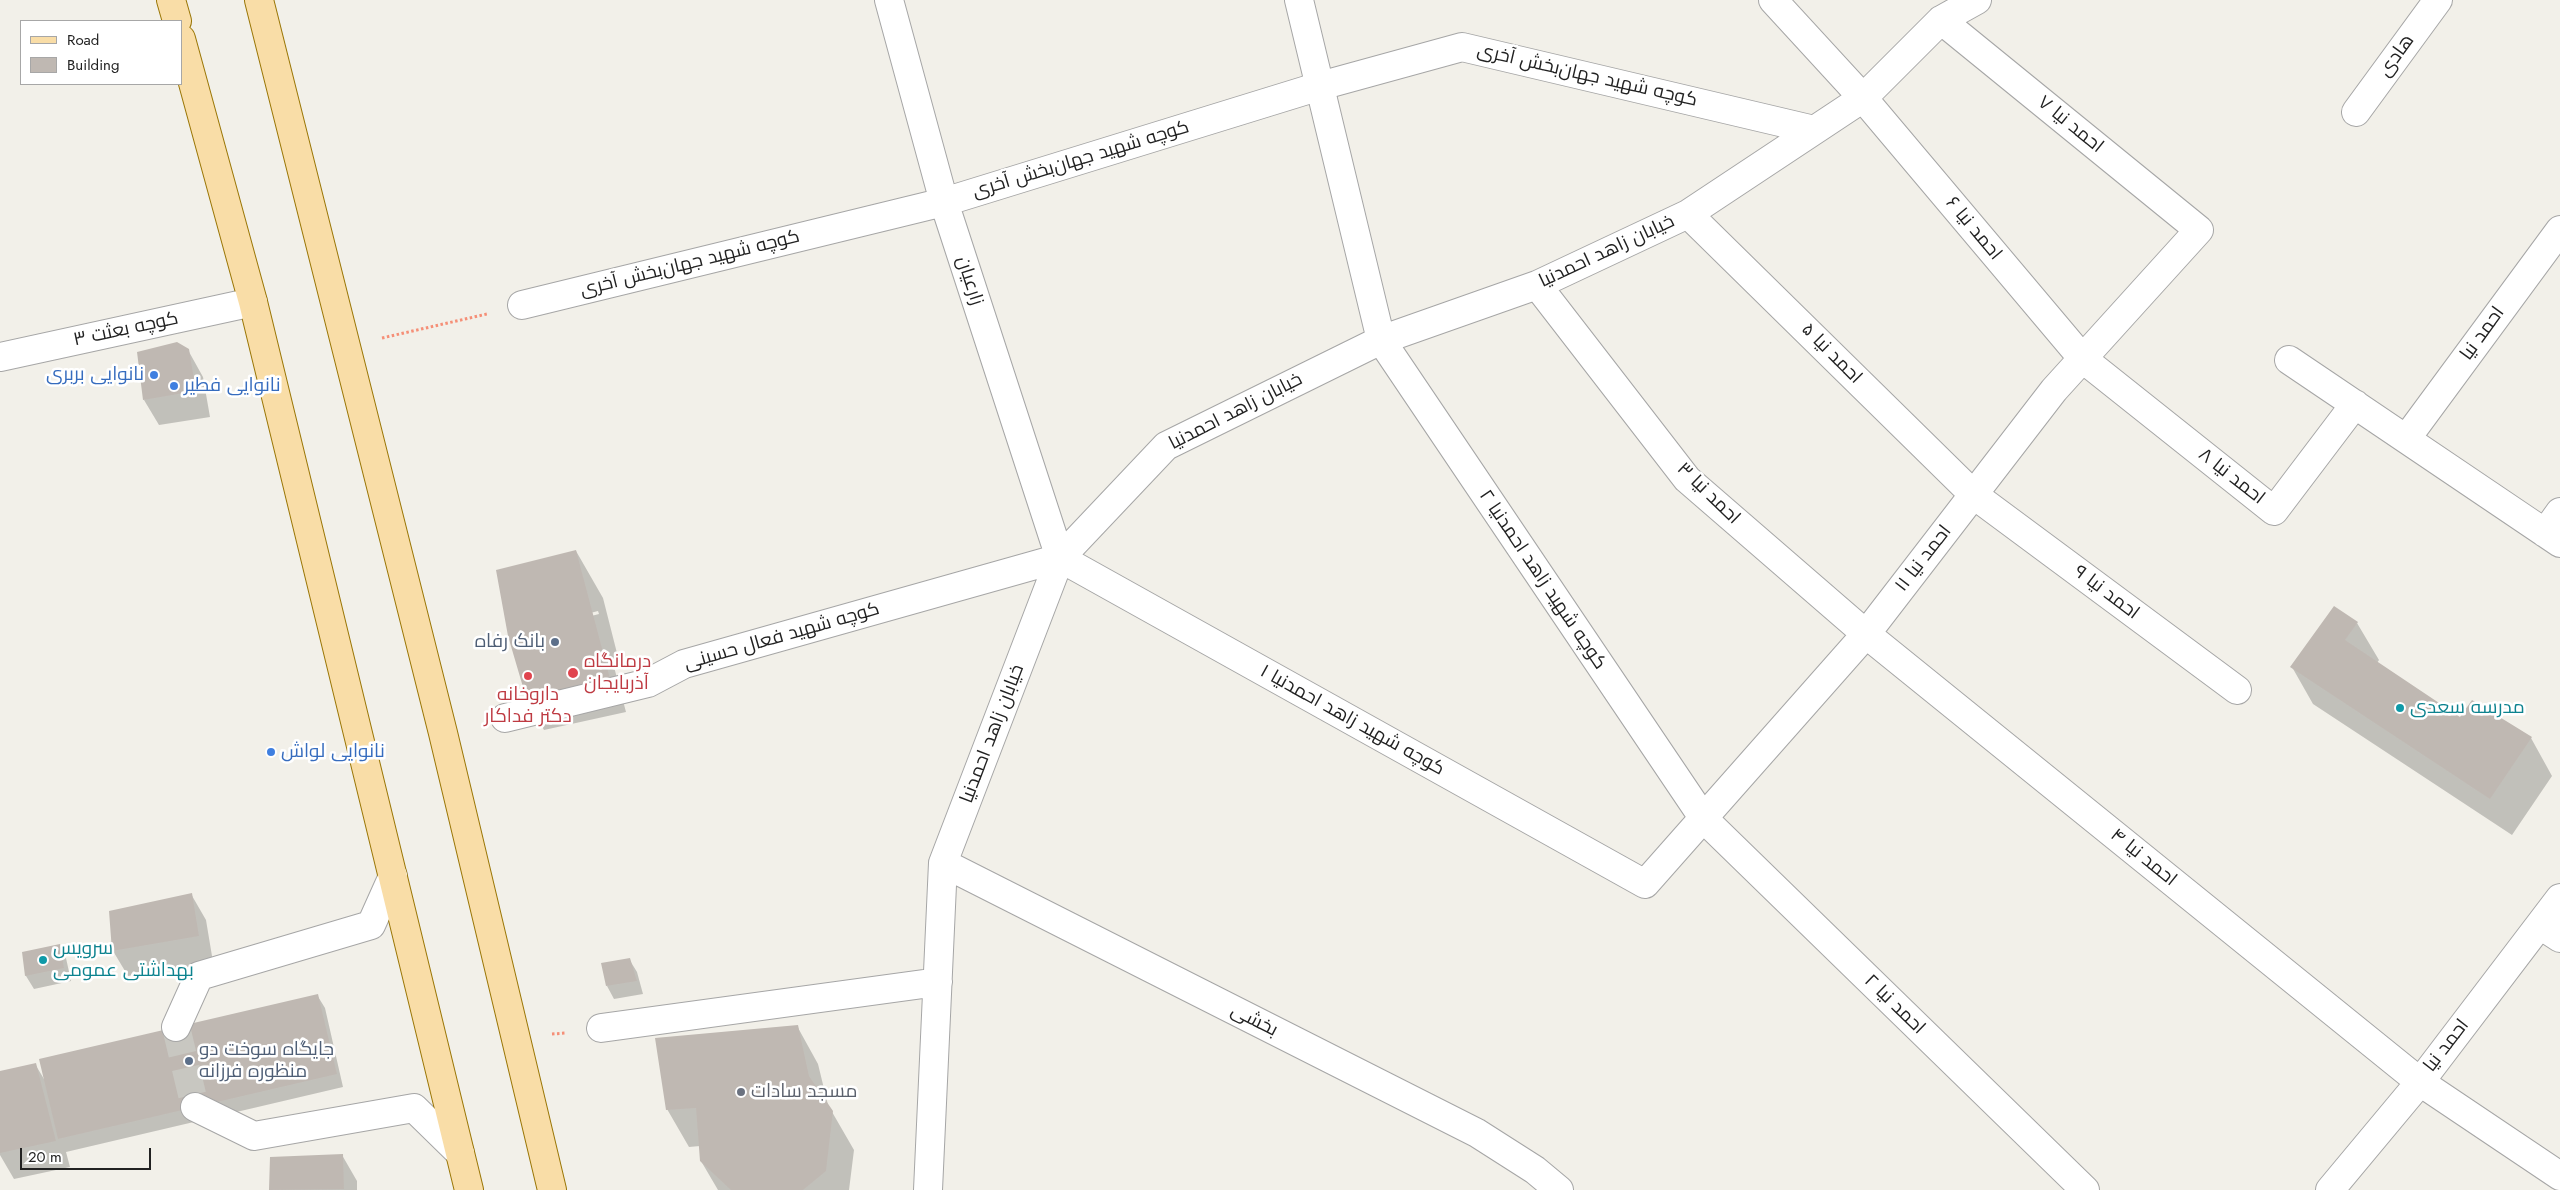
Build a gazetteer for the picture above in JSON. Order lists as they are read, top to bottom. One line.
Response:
{"streets":{"street":["هادی","کوچه شهید جهان‌بخش آخری","احمد نیا ۷","احمد نیا ۶","خیابان زاهد احمدنیا","زارعیان","کوچه بعثت ۳","احمد نیا","احمد نیا ۵","احمد نیا ۸","احمد نیا ۳","احمد نیا ۱۱","کوچه شهید زاهد احمدنیا ۲","احمد نیا ۹","کوچه شهید فعال حسینی","کوچه شهید زاهد احمدنیا ۱","احمد نیا ۴","احمد نیا ۲","بخشی"]},"crossings":[["کوچه شهید جهان‌بخش آخری","خیابان زاهد احمدنیا"],["کوچه شهید جهان‌بخش آخری","زارعیان"],["احمد نیا ۷","خیابان زاهد احمدنیا"],["احمد نیا ۷","احمد نیا ۱۱"],["احمد نیا ۶","خیابان زاهد احمدنیا"],["احمد نیا ۶","احمد نیا ۸"],["احمد نیا ۶","احمد نیا ۱۱"],["خیابان زاهد احمدنیا","زارعیان"],["خیابان زاهد احمدنیا","احمد نیا ۵"],["خیابان زاهد احمدنیا","احمد نیا ۳"],["خیابان زاهد احمدنیا","کوچه شهید زاهد احمدنیا ۲"],["خیابان زاهد احمدنیا","کوچه شهید فعال حسینی"],["خیابان زاهد احمدنیا","کوچه شهید زاهد احمدنیا ۱"],["خیابان زاهد احمدنیا","بخشی"],["زارعیان","کوچه شهید فعال حسینی"],["زارعیان","کوچه شهید زاهد احمدنیا ۱"],["احمد نیا","احمد نیا ۴"],["احمد نیا ۵","احمد نیا ۱۱"],["احمد نیا ۵","احمد نیا ۹"],["احمد نیا ۸","احمد نیا ۱۱"],["احمد نیا ۳","احمد نیا ۱۱"],["احمد نیا ۳","احمد نیا ۴"],["احمد نیا ۱۱","کوچه شهید زاهد احمدنیا ۲"],["احمد نیا ۱۱","احمد نیا ۹"],["احمد نیا ۱۱","کوچه شهید زاهد احمدنیا ۱"],["احمد نیا ۱۱","احمد نیا ۴"],["احمد نیا ۱۱","احمد نیا ۲"],["کوچه شهید زاهد احمدنیا ۲","احمد نیا ۲"],["کوچه شهید فعال حسینی","کوچه شهید زاهد احمدنیا ۱"]],"places":["نانوایی بربری","نانوایی فطیر","بانک رفاه","درمانگاه آذربایجان","داروخانه دکتر فداکار","مدرسه سعدی","نانوایی لواش","سرویس بهداشتی عمومی","جایگاه سوخت دو منظوره فرزانه","مسجد سادات"],"legend":["Road","Building"],"scale_bar":"20 m"}
